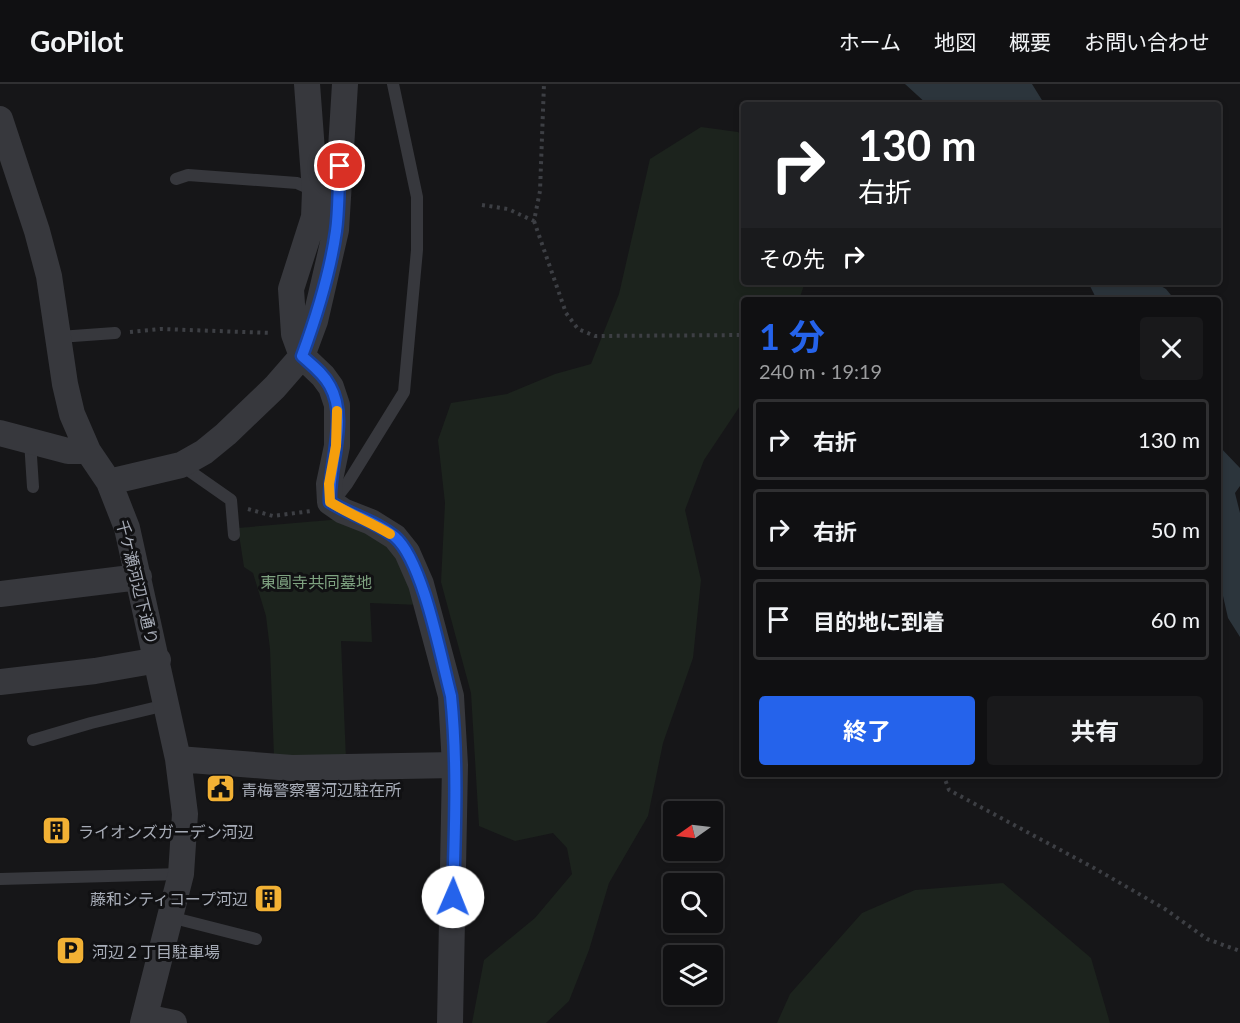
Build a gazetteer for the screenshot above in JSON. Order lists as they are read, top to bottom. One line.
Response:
{"streets":{"street":["千ケ瀬河辺下通り"]},"parks":["東圓寺共同墓地"],"places":{"public building":["青梅警察署河辺駐在所"],"building":["ライオンズガーデン河辺","藤和シティコープ河辺"],"parking":["河辺２丁目駐車場"]},"north":"left","page":{"header":"GoPilot","nav":["ホーム","地図","概要","お問い合わせ"],"turn":["130 m","右折"],"then":"その先","heading":["1 分","240 m · 19:19"],"list":[{"name":"右折","value":"130 m"},{"name":"右折","value":"50 m"},{"name":"目的地に到着","value":"60 m"}],"buttons":["終了","共有"]}}
